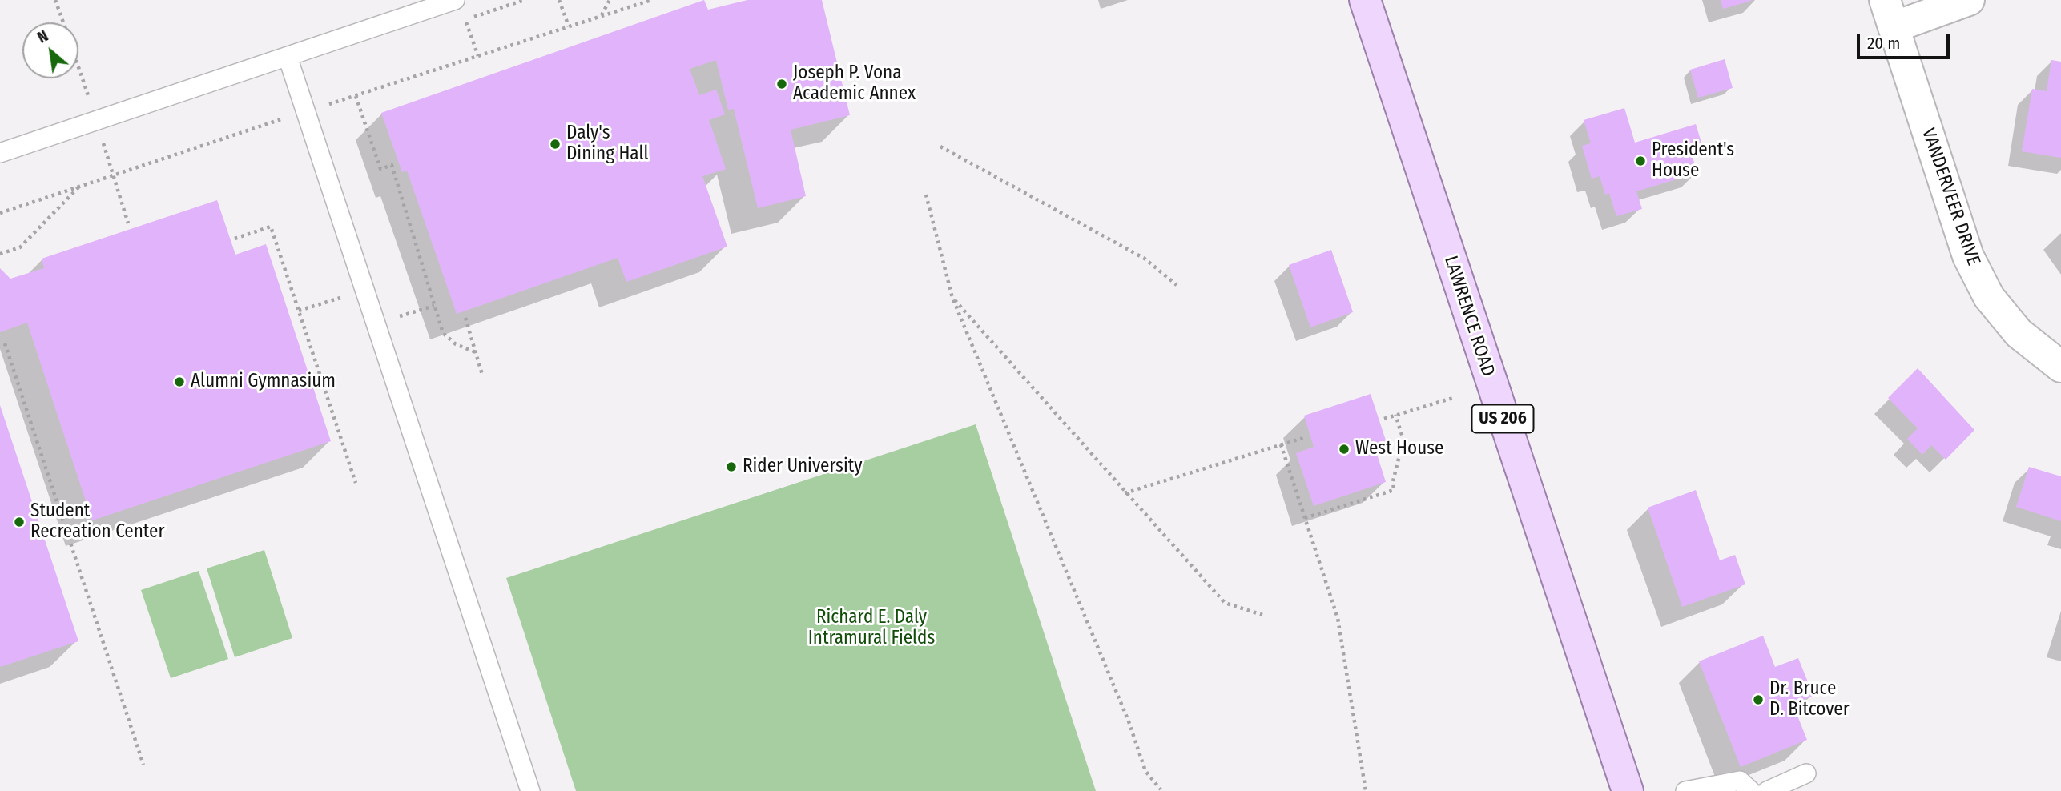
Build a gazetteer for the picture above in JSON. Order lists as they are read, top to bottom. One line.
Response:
{"streets":{"main road":["LAWRENCE ROAD","US 206"],"street":["VANDERVEER DRIVE"]},"parks":["Richard E. Daly Intramural Fields"],"places":["Joseph P. Vona Academic Annex","Daly's Dining Hall","President's House","Alumni Gymnasium","West House","Rider University","Student Recreation Center","Dr. Bruce D. Bitcover"],"scale_bar":"20 m","north":"top left"}
